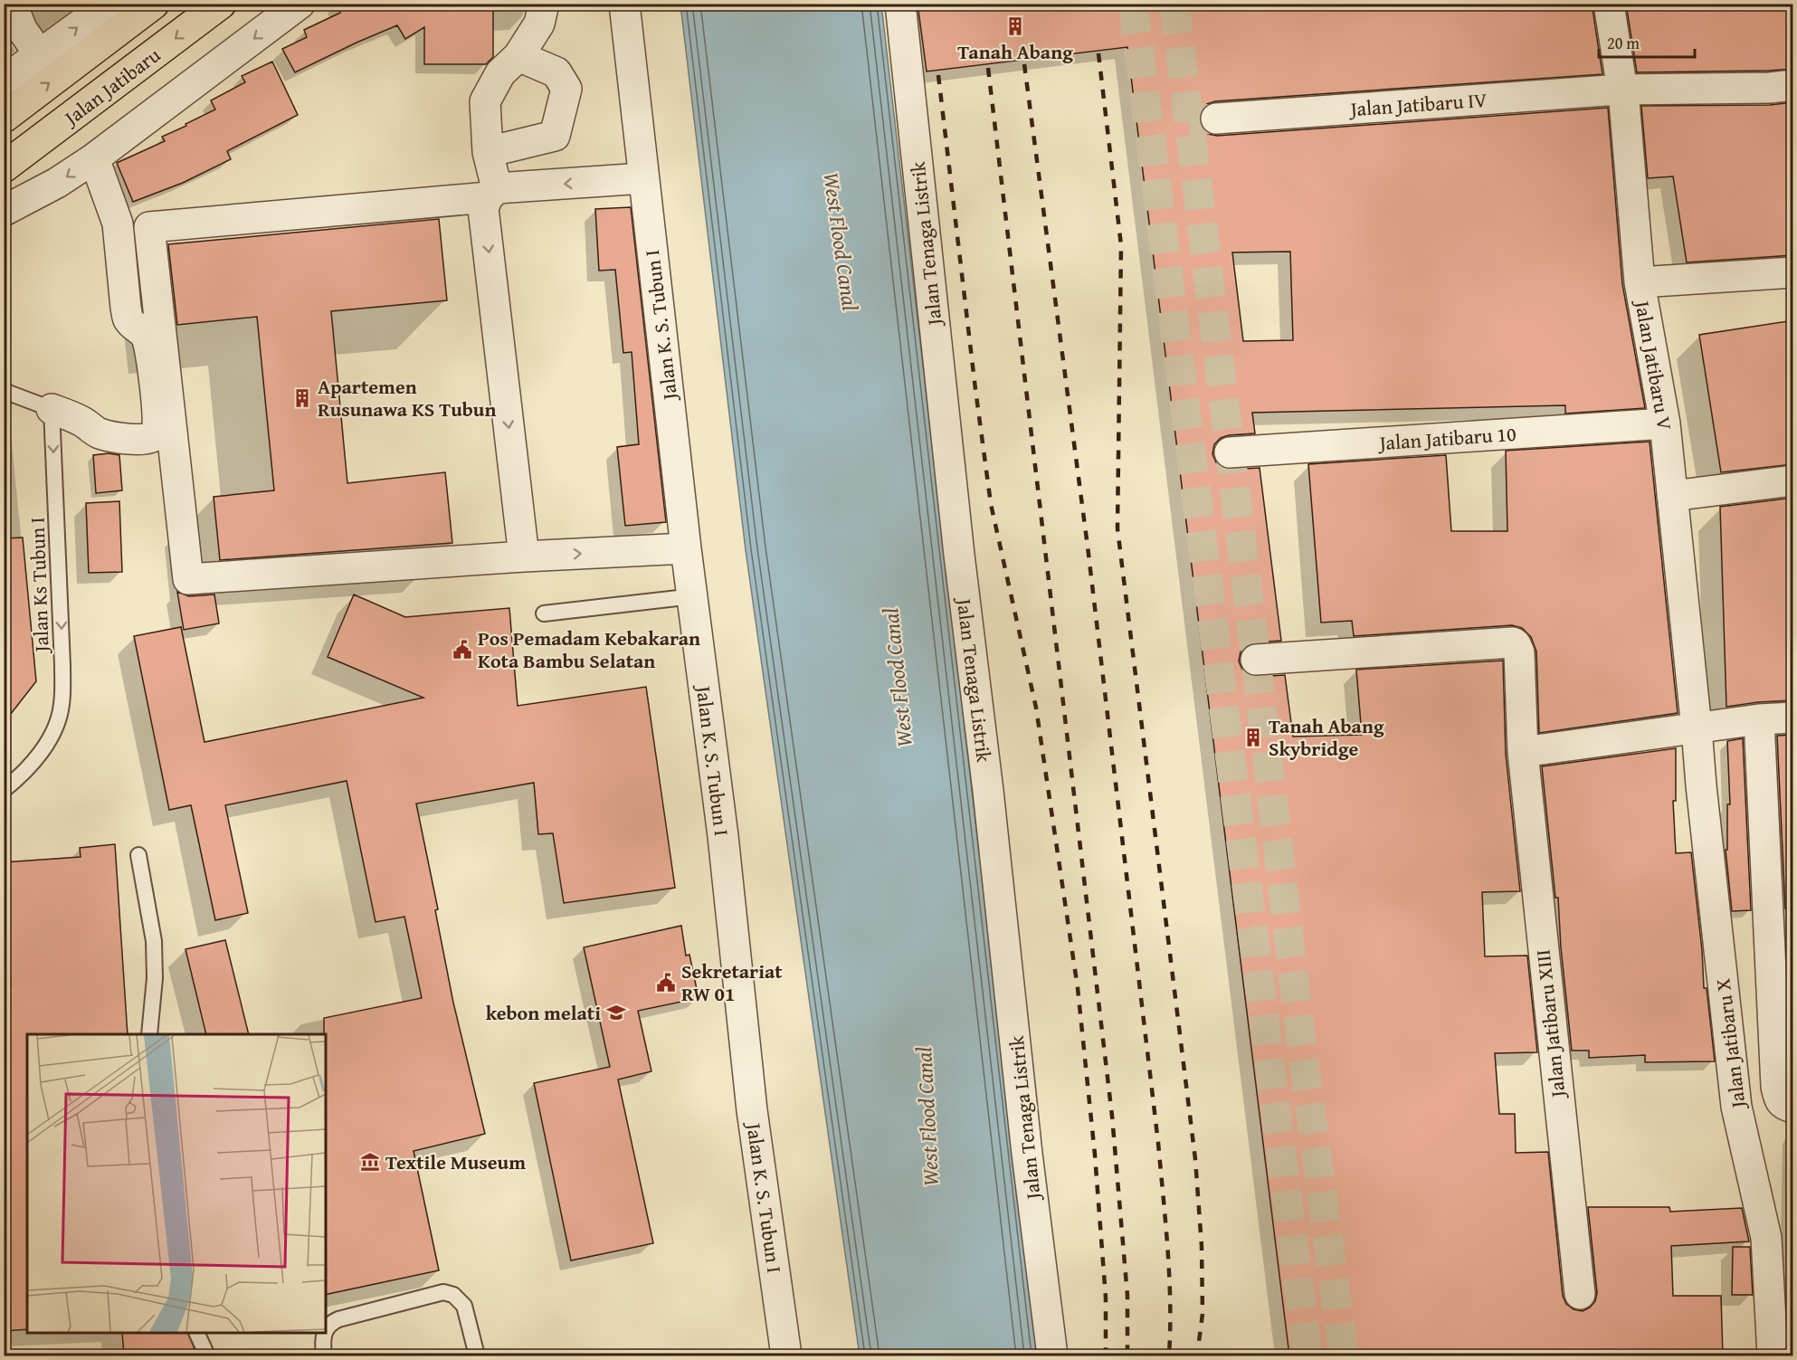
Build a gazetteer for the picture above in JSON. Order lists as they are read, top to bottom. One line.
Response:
{"streets":{"main road":["Jalan Jatibaru"],"street":["Jalan Jatibaru IV","Jalan Tenaga Listrik","Jalan K. S. Tubun I","Jalan Jatibaru V","Jalan Jatibaru 10","Jalan Jatibaru XIII","Jalan Jatibaru X"],"lane":["Jalan Ks Tubun I"]},"crossings":[["Jalan Jatibaru IV","Jalan Jatibaru V"],["Jalan Jatibaru V","Jalan Jatibaru 10"],["Jalan Jatibaru V","Jalan Jatibaru X"]],"one_way":["Jalan Ks Tubun I"],"water":["West Flood Canal"],"places":{"building":["Tanah Abang","Apartemen Rusunawa KS Tubun","Tanah Abang Skybridge"],"public building":["Pos Pemadam Kebakaran Kota Bambu Selatan","Sekretariat RW 01"],"school or university":["kebon melati"],"museum":["Textile Museum"]},"scale_bar":"20 m"}
